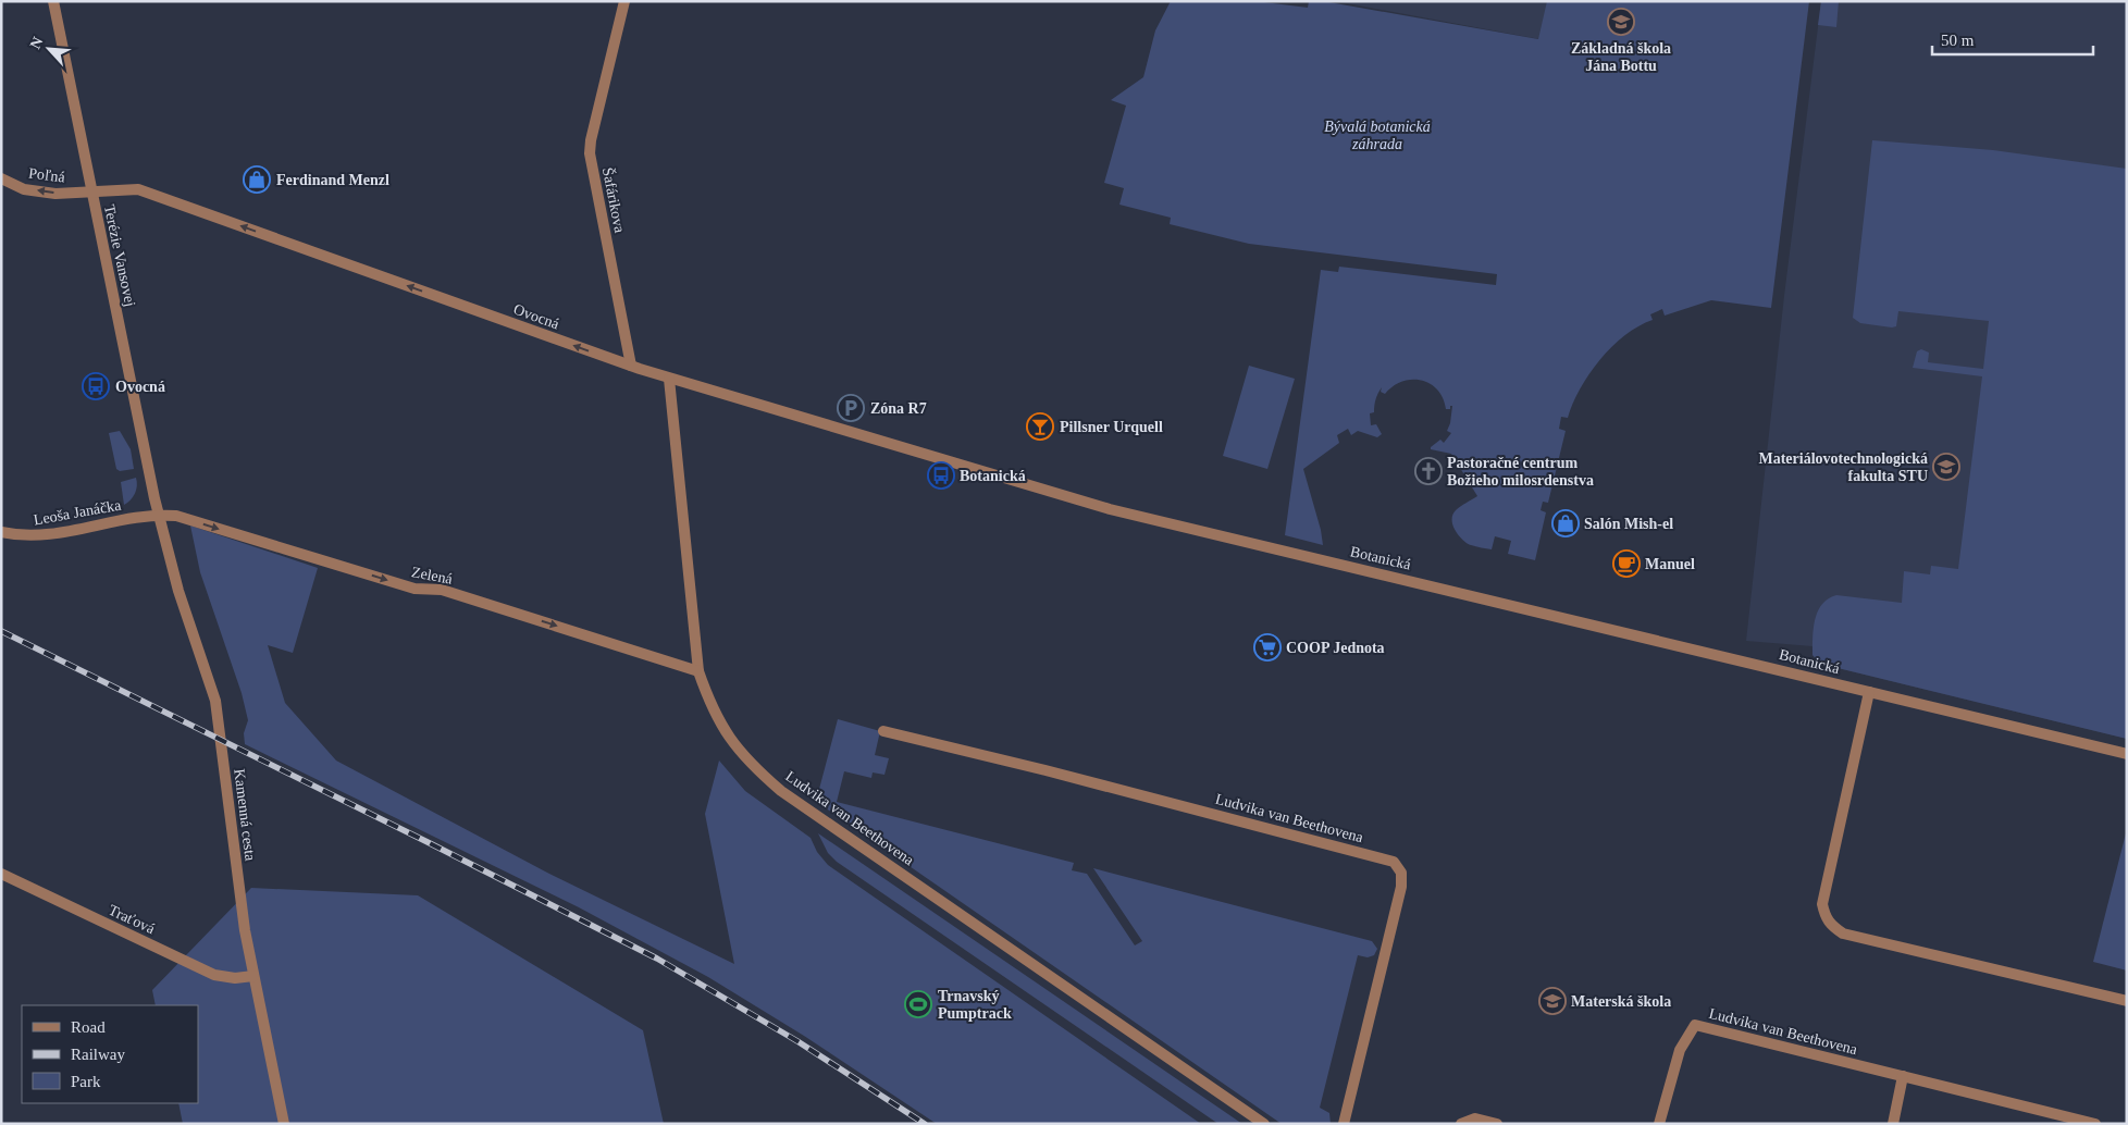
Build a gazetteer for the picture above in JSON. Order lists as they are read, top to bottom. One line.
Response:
{"streets":{"street":["Poľná","Šafárikova","Terézie Vansovej","Ovocná","Leoša Janáčka","Botanická","Zelená","Kamenná cesta","Ludvika van Beethovena","Traťová"]},"crossings":[["Poľná","Terézie Vansovej"],["Poľná","Ovocná"],["Šafárikova","Ovocná"],["Terézie Vansovej","Ovocná"],["Terézie Vansovej","Leoša Janáčka"],["Terézie Vansovej","Zelená"],["Terézie Vansovej","Kamenná cesta"],["Leoša Janáčka","Zelená"],["Leoša Janáčka","Kamenná cesta"],["Botanická","Ludvika van Beethovena"],["Zelená","Kamenná cesta"],["Zelená","Ludvika van Beethovena"],["Kamenná cesta","Traťová"]],"one_way":["Poľná","Ovocná","Zelená"],"parks":["Bývalá botanická záhrada"],"places":{"school or university":["Základná škola Jána Bottu","Materiálovotechnologická fakulta STU","Materská škola"],"shop":["Ferdinand Menzl","Salón Mish-el"],"bus stop":["Ovocná","Botanická"],"parking":["Zóna R7"],"bar":["Pillsner Urquell"],"church":["Pastoračné centrum Božieho milosrdenstva"],"cafe":["Manuel"],"supermarket":["COOP Jednota"],"sports":["Trnavský Pumptrack"]},"legend":["Road","Railway","Park"],"scale_bar":"50 m","north":"top left"}
